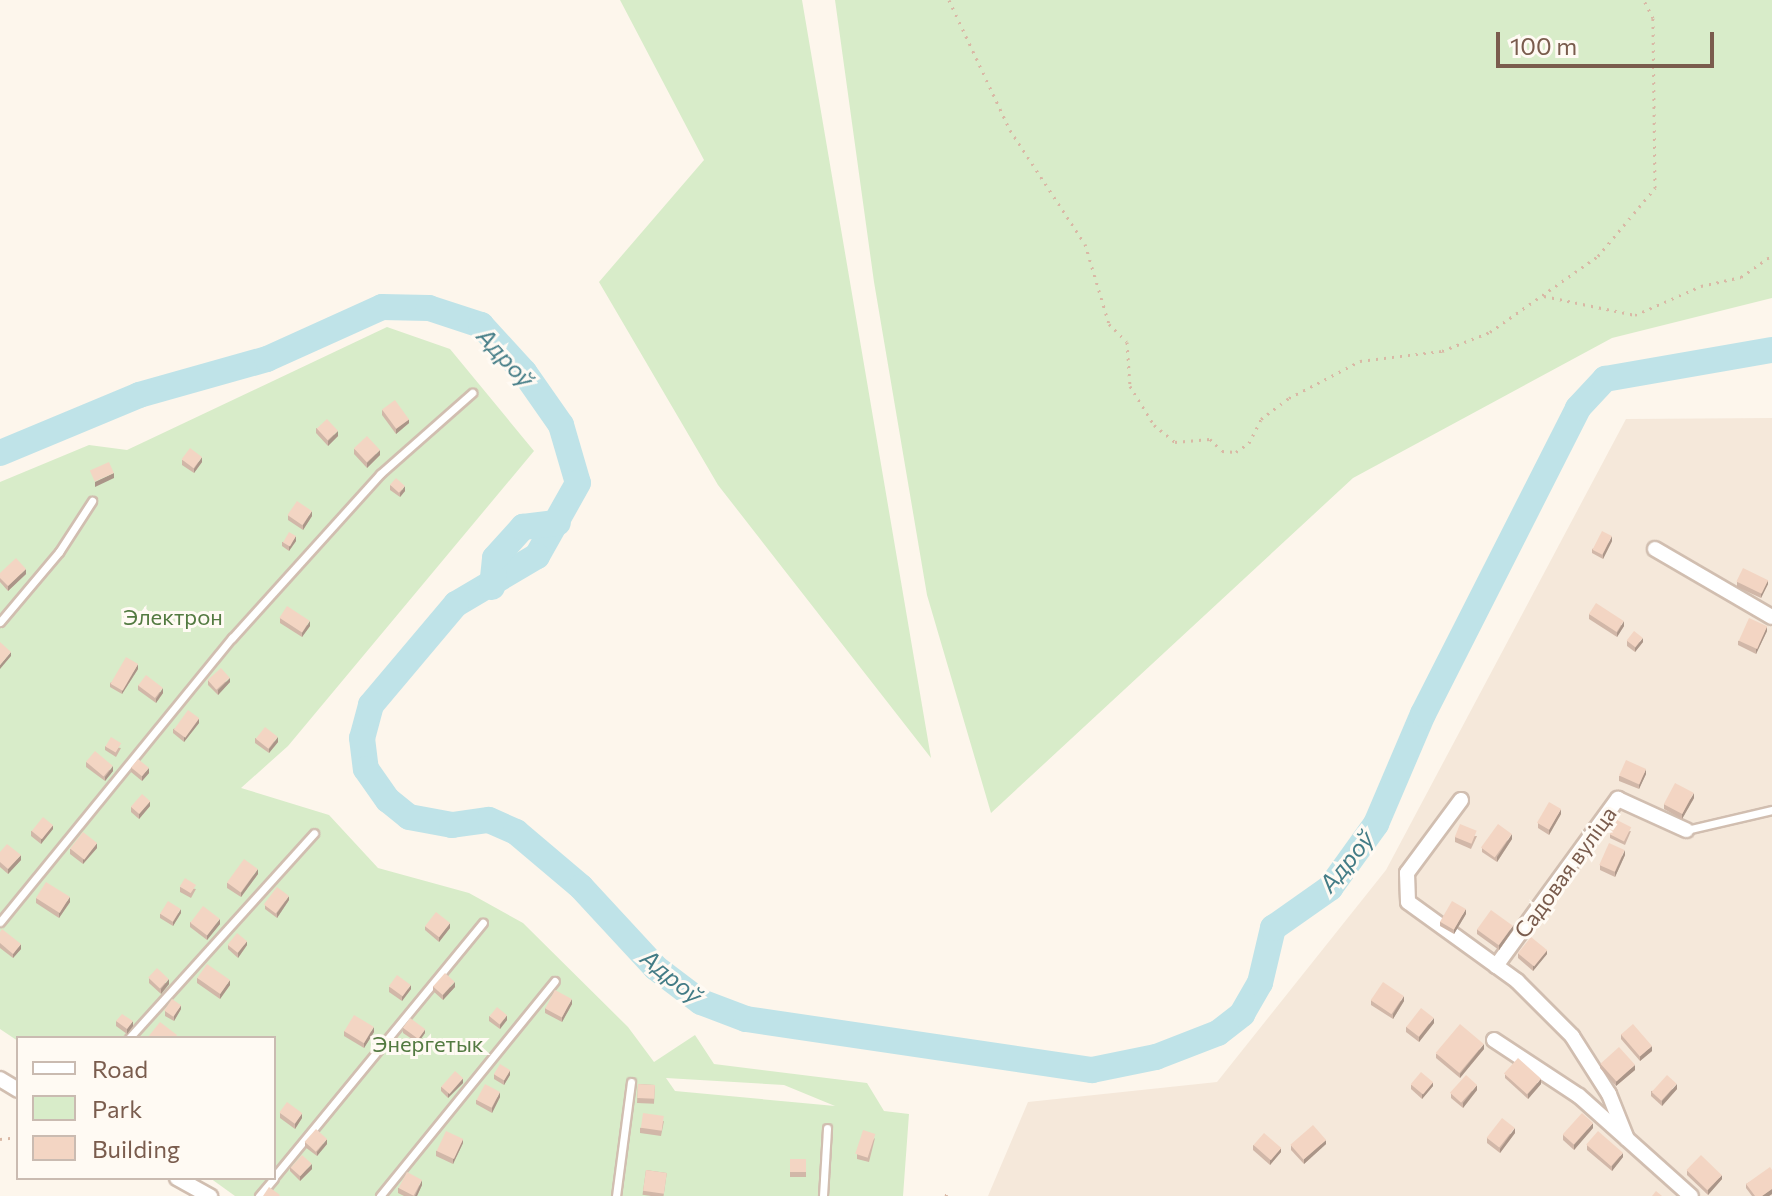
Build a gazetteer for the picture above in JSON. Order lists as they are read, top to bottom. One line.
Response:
{"streets":{"street":["Садовая вуліца"]},"water":["Адроў"],"parks":["Электрон","Энергетык"],"legend":["Road","Park","Building"],"scale_bar":"100 m"}
